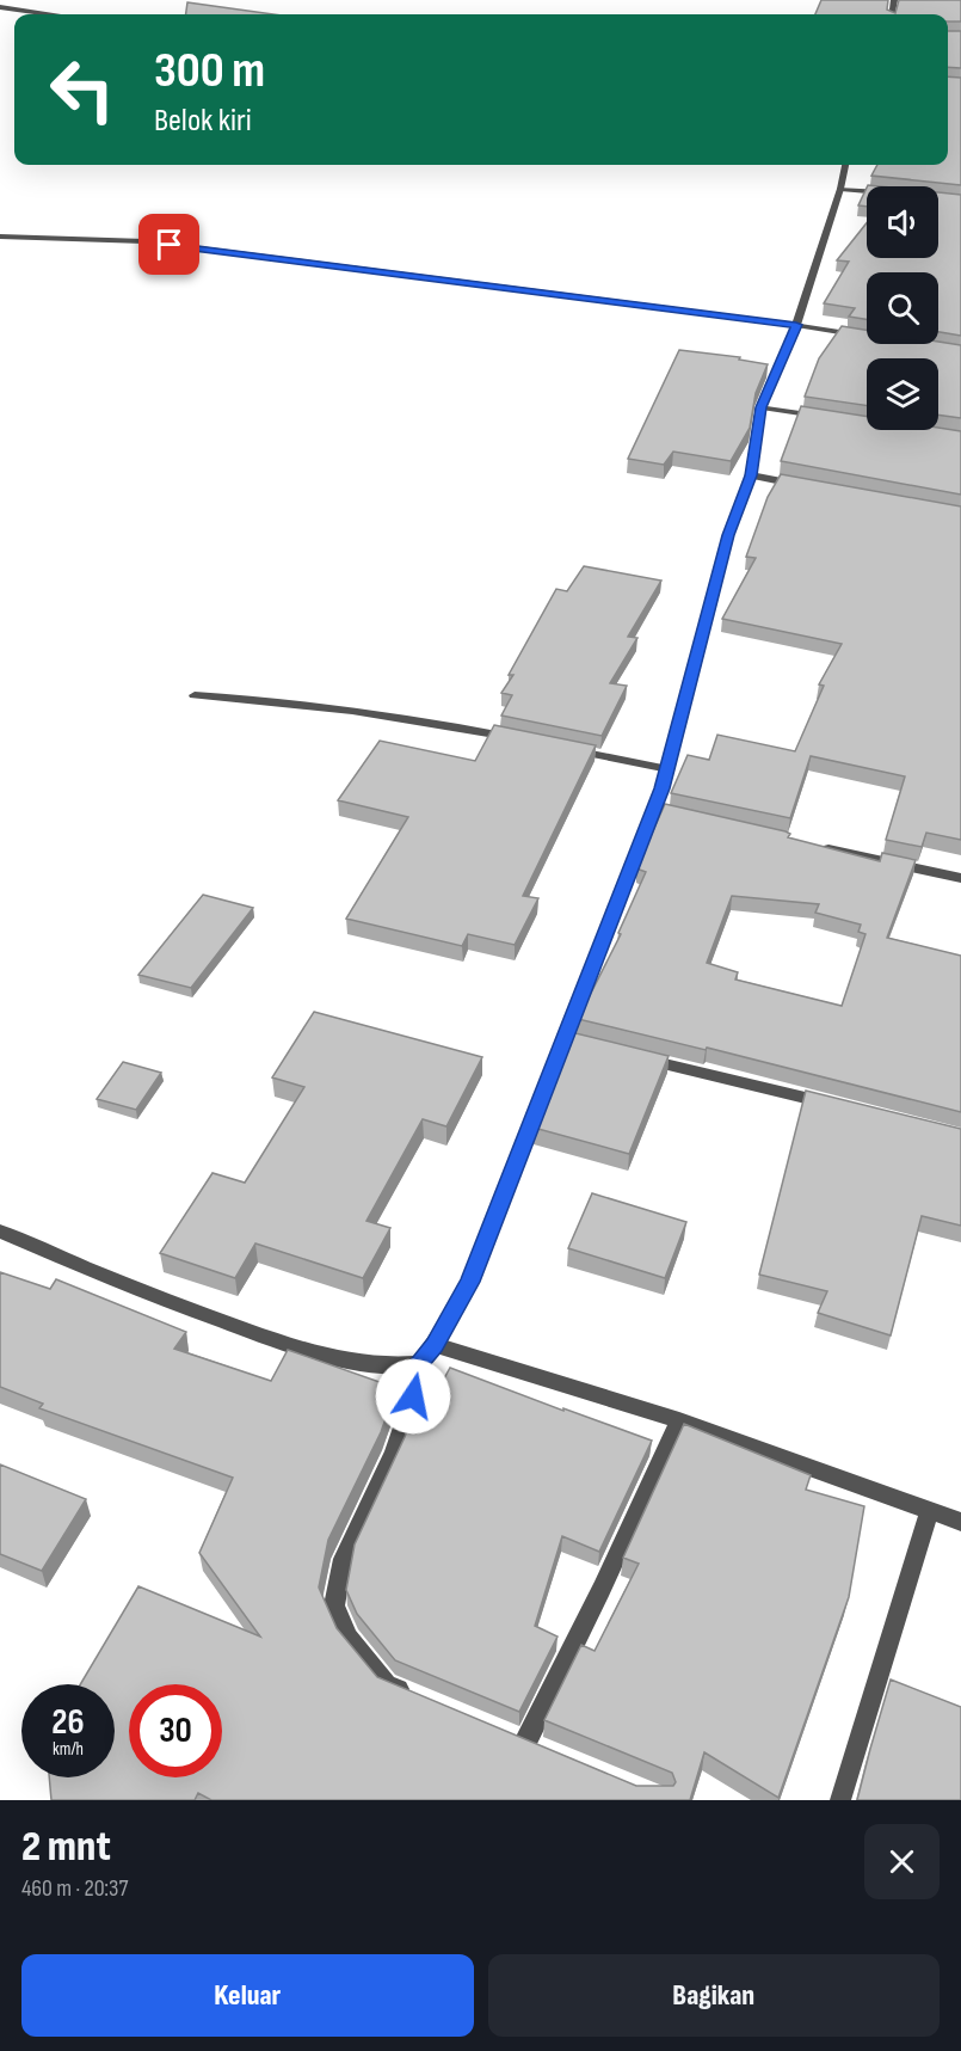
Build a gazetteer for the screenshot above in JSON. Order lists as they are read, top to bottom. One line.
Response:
{"page":{"turn":["300 m","Belok kiri"],"speed":"26 km/h","limit":"30","heading":["2 mnt","460 m · 20:37"],"buttons":["Keluar","Bagikan"]}}
